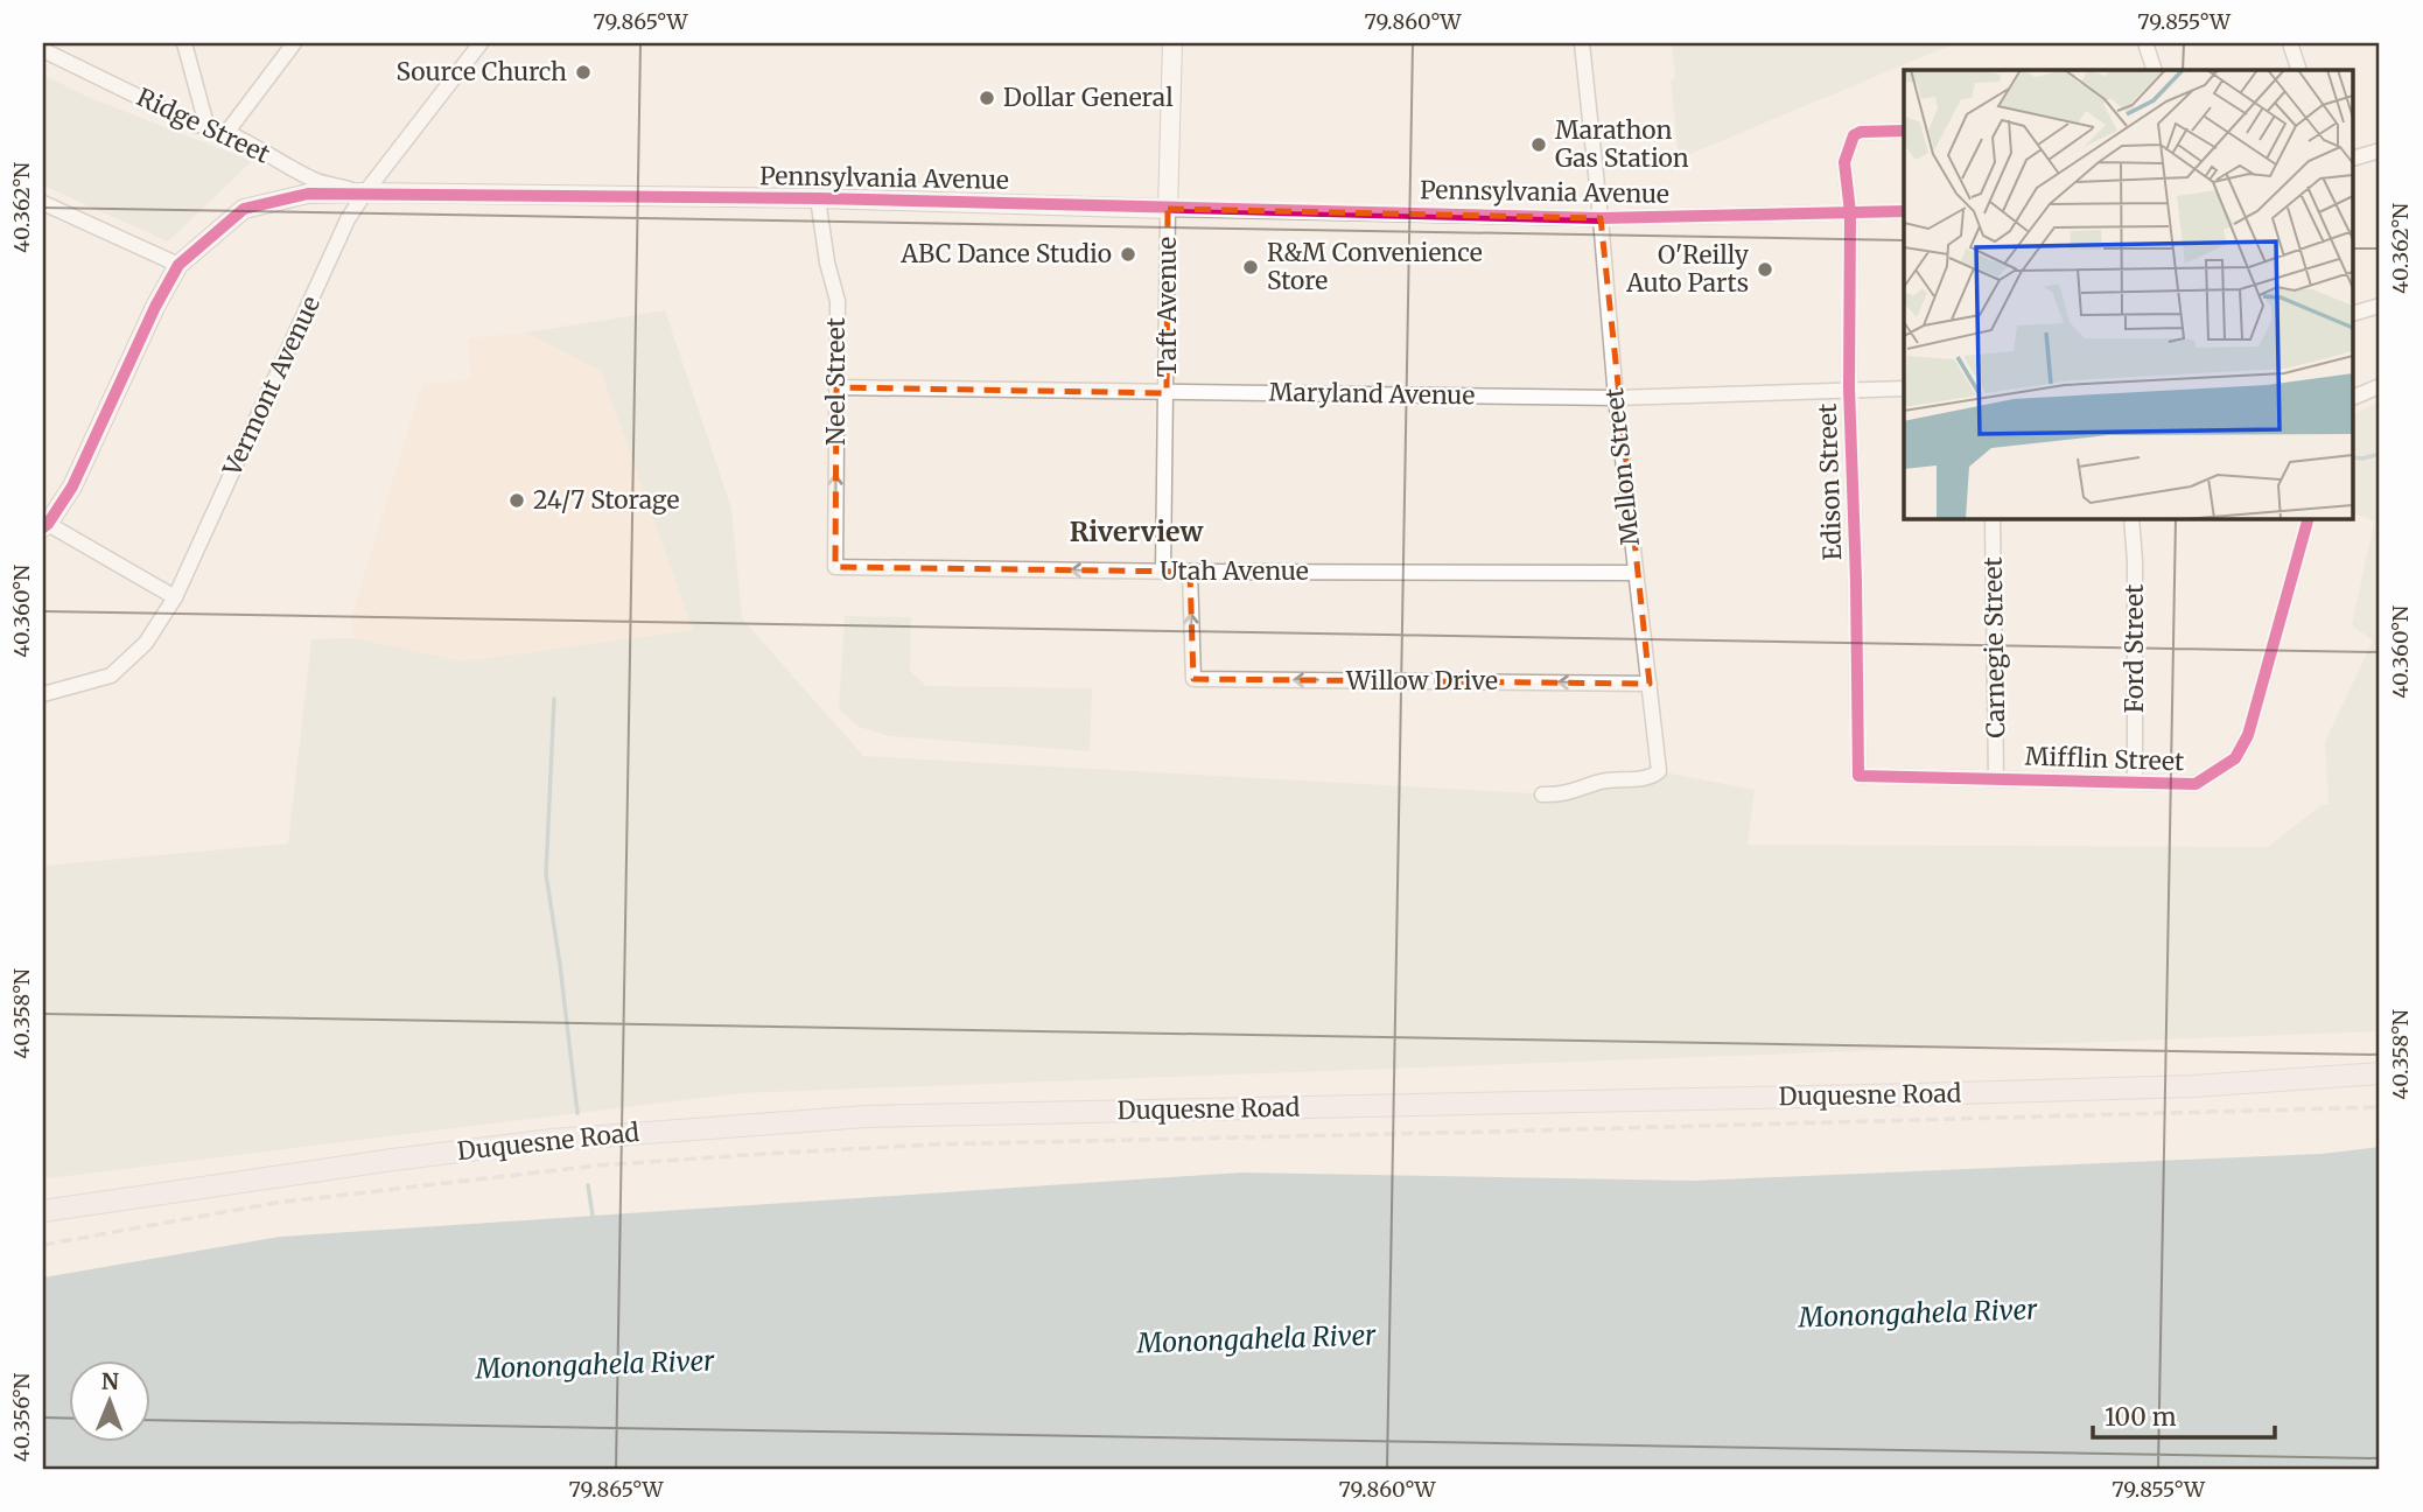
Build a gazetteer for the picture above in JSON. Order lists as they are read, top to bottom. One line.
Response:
{"streets":{"main road":["Duquesne Road"],"street":["Ridge Street","Pennsylvania Avenue","Taft Avenue","Neel Street","Vermont Avenue","Maryland Avenue","Mellon Street","Edison Street","Utah Avenue","Carnegie Street","Ford Street","Willow Drive","Mifflin Street"]},"crossings":[["Ridge Street","Pennsylvania Avenue"],["Ridge Street","Vermont Avenue"],["Pennsylvania Avenue","Taft Avenue"],["Pennsylvania Avenue","Neel Street"],["Pennsylvania Avenue","Vermont Avenue"],["Pennsylvania Avenue","Mellon Street"],["Pennsylvania Avenue","Edison Street"],["Taft Avenue","Maryland Avenue"],["Taft Avenue","Utah Avenue"],["Neel Street","Maryland Avenue"],["Neel Street","Utah Avenue"],["Maryland Avenue","Mellon Street"],["Maryland Avenue","Edison Street"],["Mellon Street","Utah Avenue"],["Mellon Street","Willow Drive"],["Edison Street","Mifflin Street"],["Utah Avenue","Willow Drive"],["Carnegie Street","Mifflin Street"],["Ford Street","Mifflin Street"]],"one_way":["Neel Street","Utah Avenue","Willow Drive"],"districts":["Riverview"],"water":["Monongahela River"],"places":["Source Church","Dollar General","Marathon Gas Station","ABC Dance Studio","R&M Convenience Store","O'Reilly Auto Parts","24/7 Storage"],"scale_bar":"100 m","north":"top","coordinates":["79.865°W","79.860°W","79.855°W","40.362°N","40.360°N","40.358°N","40.356°N"]}
